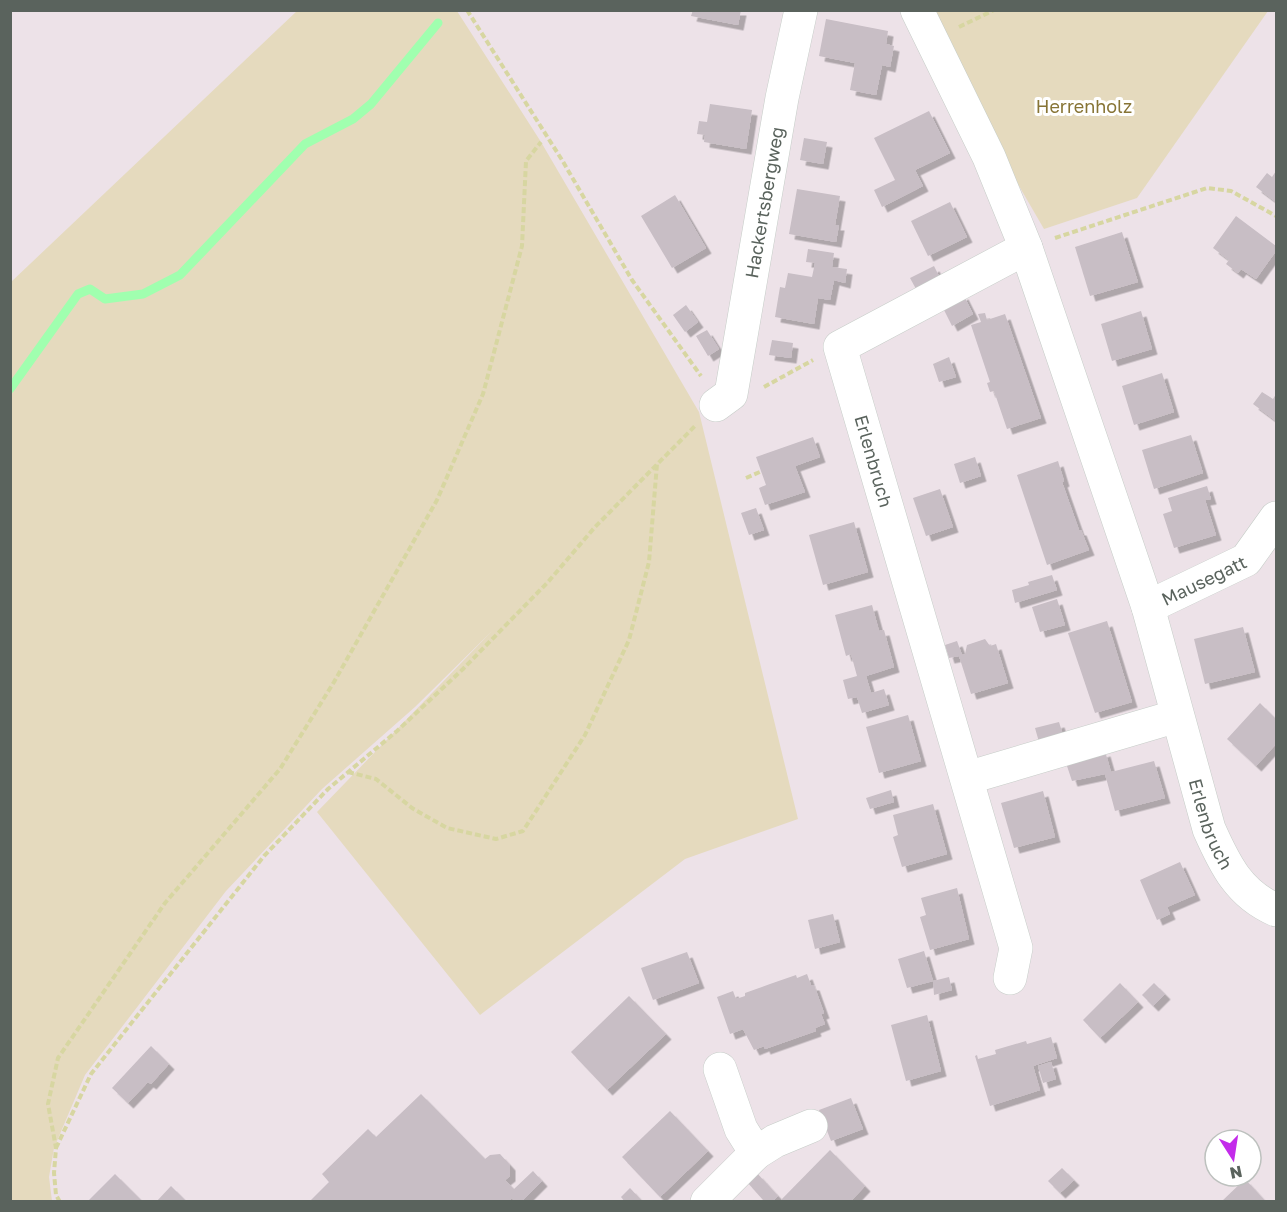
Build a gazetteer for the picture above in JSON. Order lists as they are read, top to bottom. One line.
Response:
{"streets":{"street":["Hackertsbergweg","Erlenbruch","Mausegatt"]},"crossings":[["Erlenbruch","Mausegatt"]],"parks":["Herrenholz"],"north":"bottom"}
